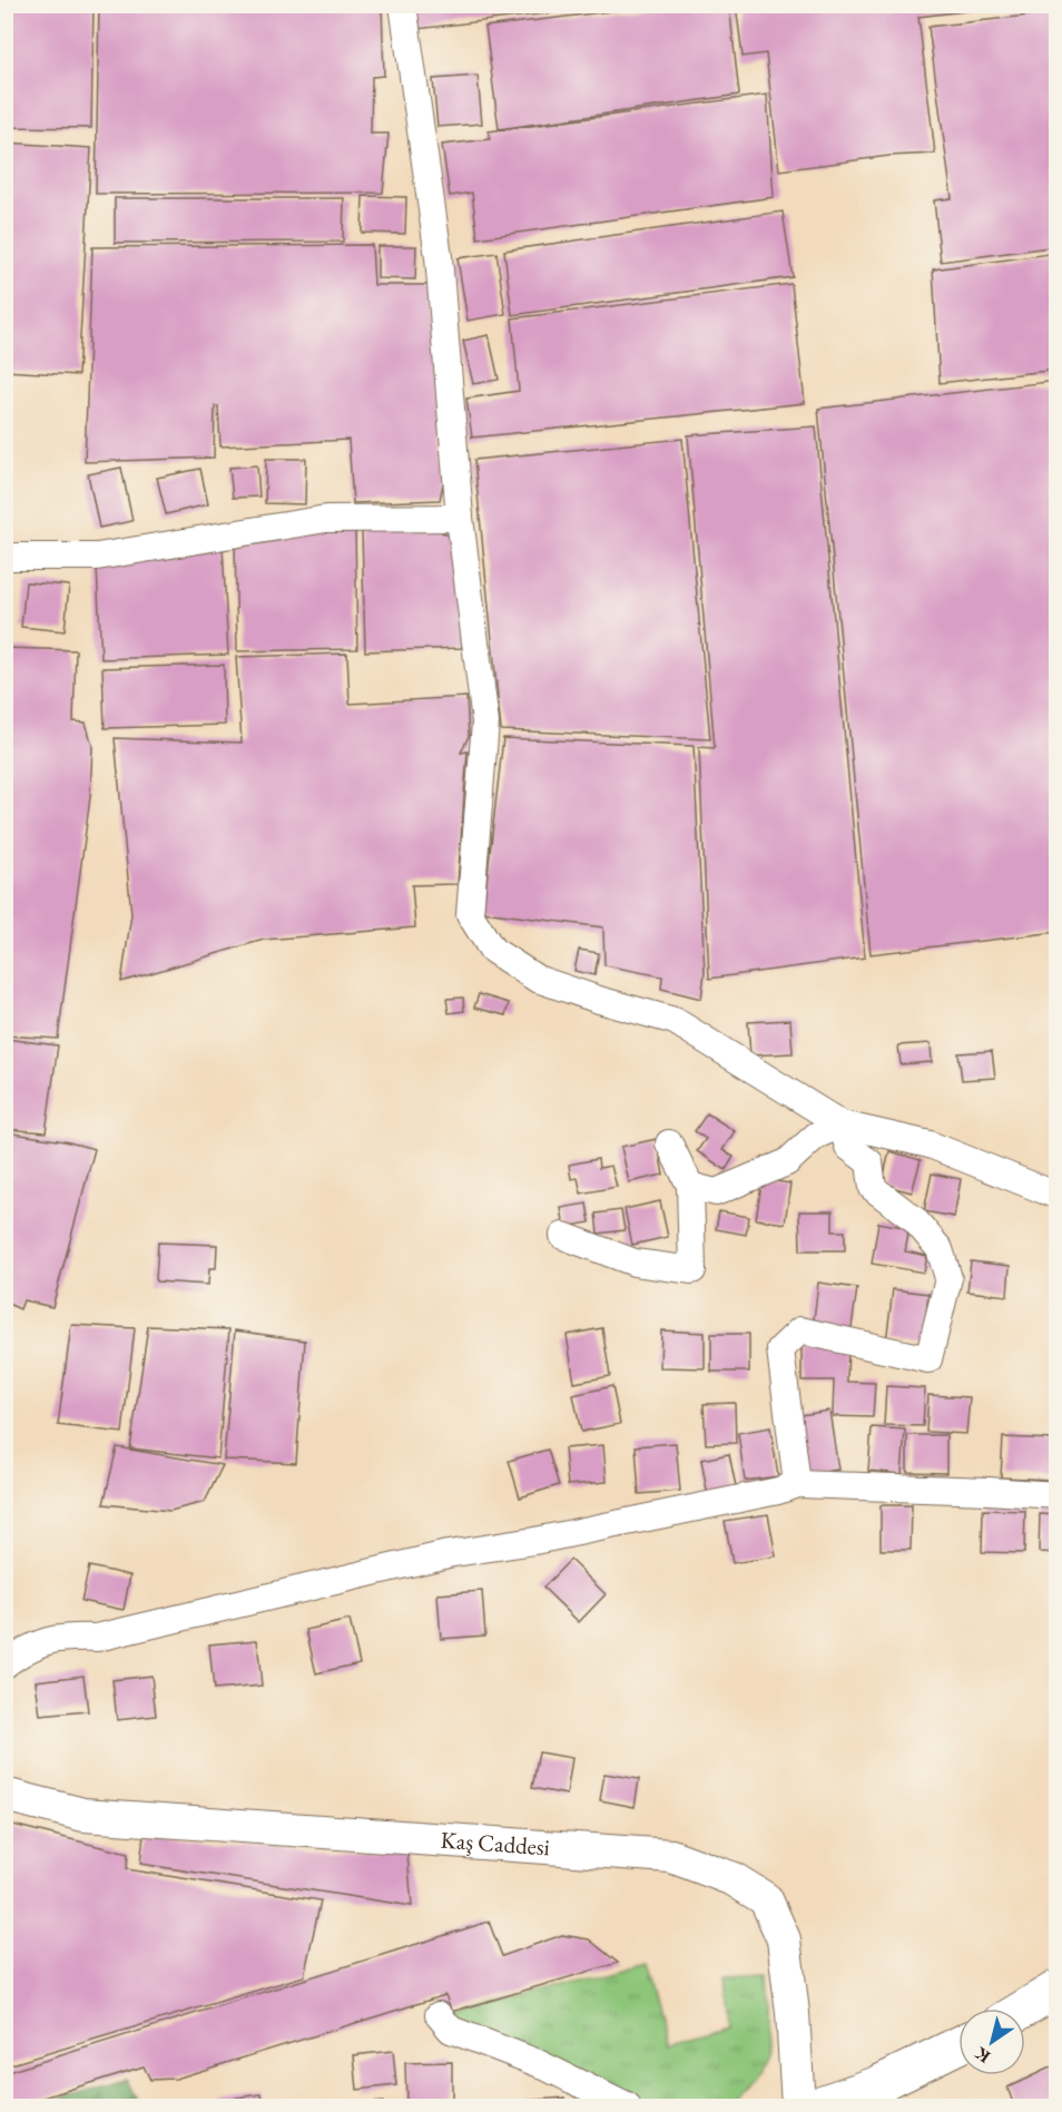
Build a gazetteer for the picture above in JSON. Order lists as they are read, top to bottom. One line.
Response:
{"streets":{"street":["Kaş Caddesi"]},"north":"bottom left"}
